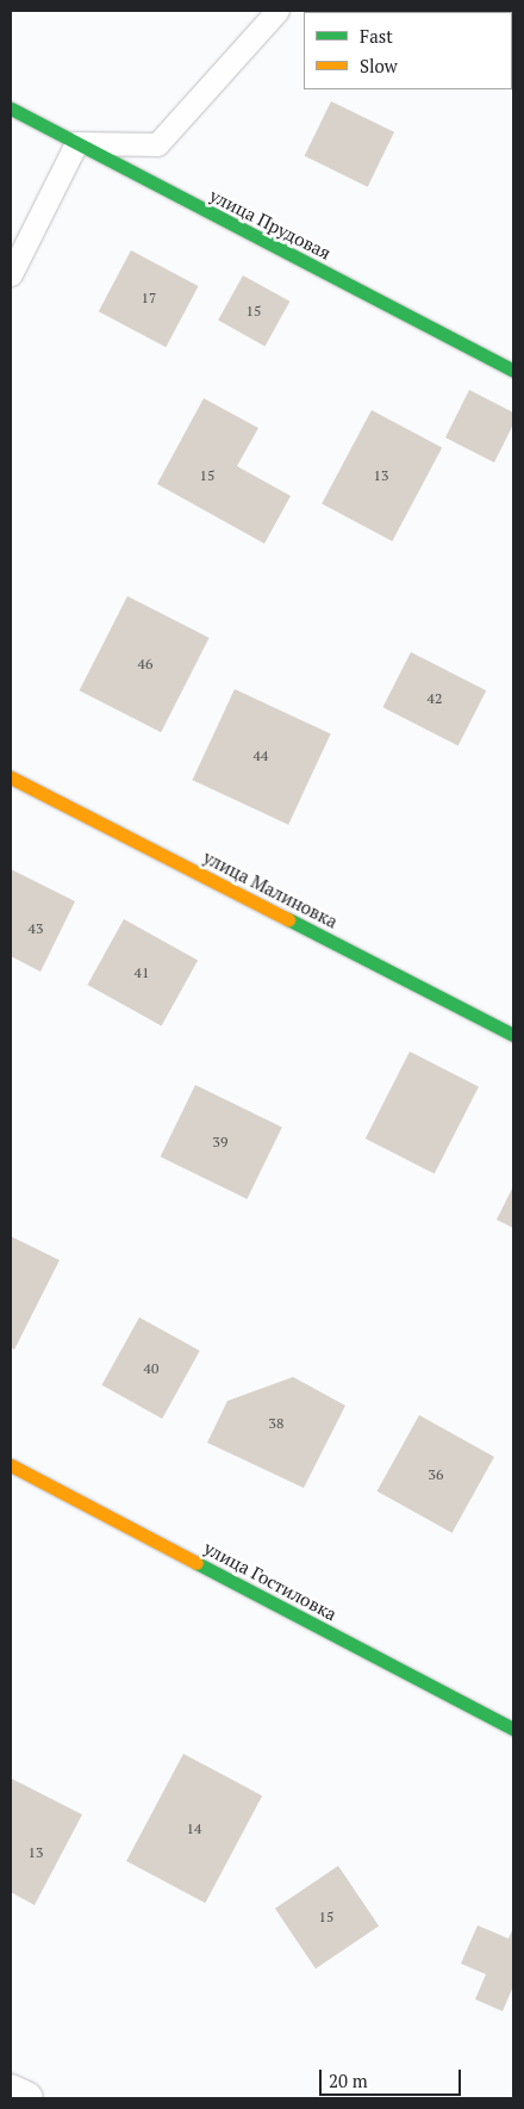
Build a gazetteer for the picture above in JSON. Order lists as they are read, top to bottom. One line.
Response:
{"streets":{"street":["улица Прудовая","улица Малиновка","улица Гостиловка"]},"house_numbers":["17","15","15","13","46","42","44","43","41","39","40","38","36","14","13","15"],"legend":["Fast","Slow"],"scale_bar":"20 m"}
